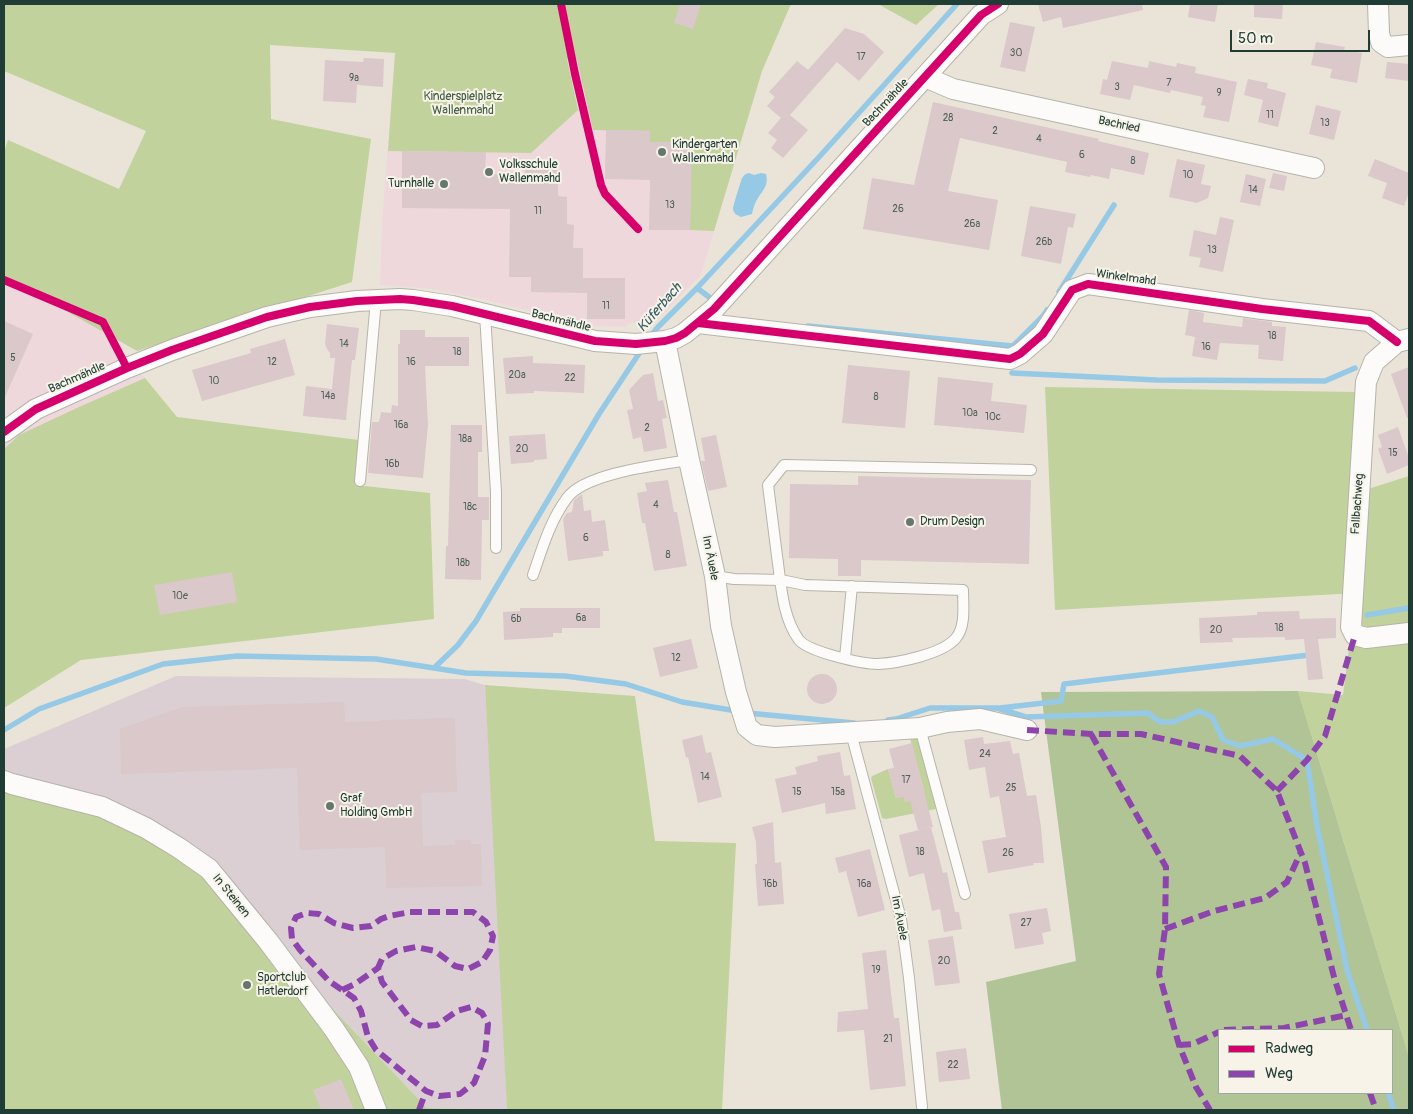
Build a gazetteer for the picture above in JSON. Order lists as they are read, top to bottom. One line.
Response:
{"streets":{"street":["Bachmähdle","Bachried","Winkelmahd","Fallbachweg","Im Äuele","In Steinen"]},"crossings":[["Bachmähdle","Bachried"],["Bachmähdle","Winkelmahd"],["Bachmähdle","Im Äuele"],["Winkelmahd","Fallbachweg"]],"water":["Küferbach"],"parks":["Kinderspielplatz Wallenmahd"],"places":["Kindergarten Wallenmahd","Volksschule Wallenmahd","Turnhalle","Drum Design","Graf Holding GmbH","Sportclub Hatlerdorf"],"house_numbers":["30","17","9a","7","3","9","11","28","13","2","4","6","8","10","14","13","26","11","26a","26b","13","11","18","14","16","18","5","12","16","20a","22","10","14a","8","10a","10c","16a","2","18a","20","15","16b","4","18c","6","8","18b","10e","6a","6b","18","20","12","24","14","17","25","15","15a","18","26","16b","16a","27","20","19","21","22"],"legend":["Radweg","Weg"],"scale_bar":"50 m"}
